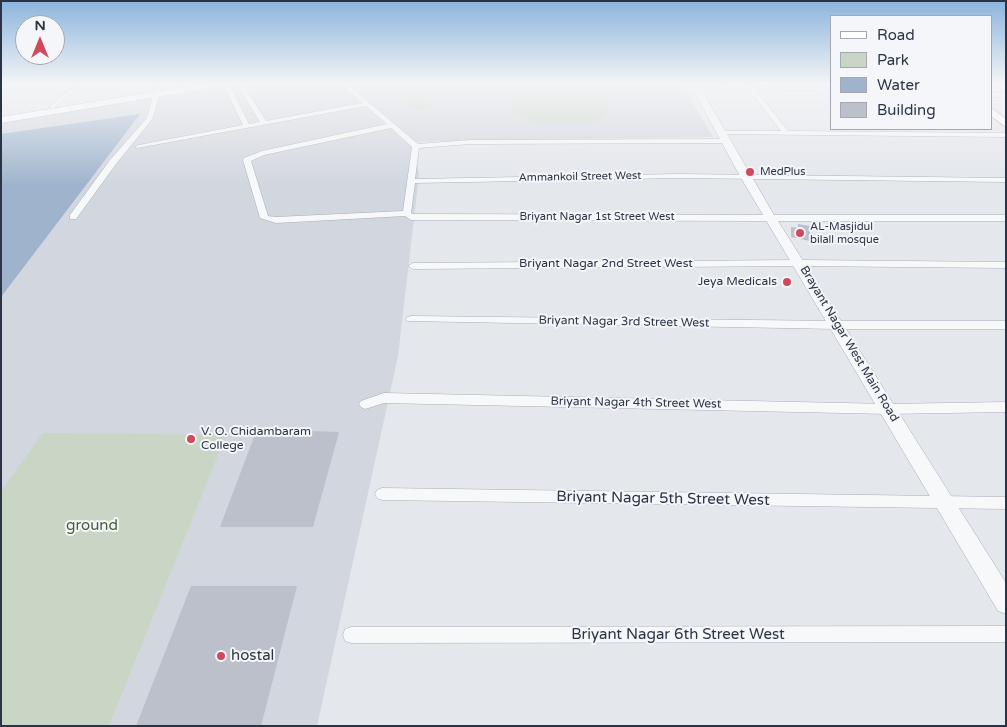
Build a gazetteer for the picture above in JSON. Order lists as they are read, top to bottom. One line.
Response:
{"streets":{"street":["Ammankoil Street West","Briyant Nagar 1st Street West","Briyant Nagar 2nd Street West","Briyant Nagar 3rd Street West","Brayant Nagar West Main Road","Briyant Nagar 4th Street West","Briyant Nagar 5th Street West","Briyant Nagar 6th Street West"]},"crossings":[["Ammankoil Street West","Brayant Nagar West Main Road"],["Briyant Nagar 1st Street West","Brayant Nagar West Main Road"],["Briyant Nagar 2nd Street West","Brayant Nagar West Main Road"],["Briyant Nagar 3rd Street West","Brayant Nagar West Main Road"],["Brayant Nagar West Main Road","Briyant Nagar 4th Street West"],["Brayant Nagar West Main Road","Briyant Nagar 5th Street West"]],"parks":["ground"],"places":["MedPlus","AL-Masjidul bilall mosque","Jeya Medicals","V. O. Chidambaram College","hostal"],"legend":["Road","Park","Water","Building"],"north":"top"}
